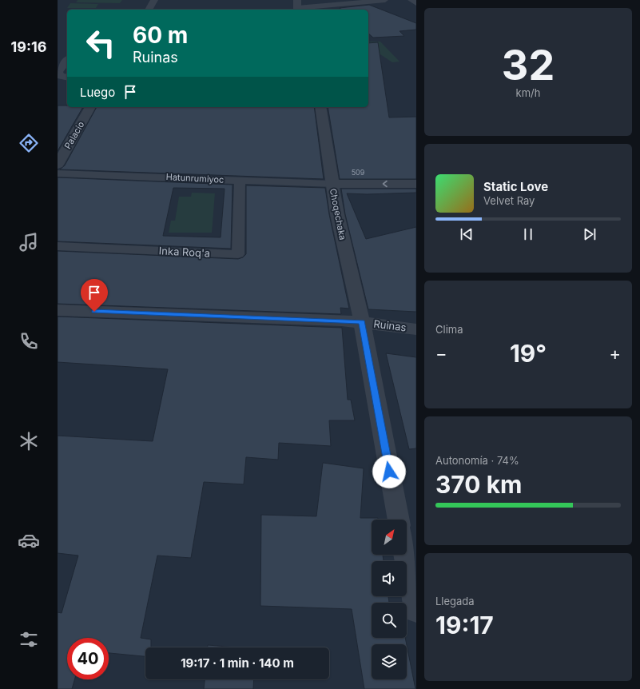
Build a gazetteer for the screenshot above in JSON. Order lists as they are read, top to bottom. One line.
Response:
{"streets":{"street":["Palacio","Hatunrumiyoc","Choqechaka","Inka Roq'a","Ruinas"]},"crossings":[["Hatunrumiyoc","Choqechaka"],["Hatunrumiyoc","Inka Roq'a"],["Choqechaka","Ruinas"]],"house_numbers":["509"],"north":"top right","page":{"tabs":"19:16","tile":[["32","km/h"],"Clima",["Autonomía · 74%","370 km"],["Llegada","19:17"]],"turn":["60 m","Ruinas"],"then":"Luego","song":["Static Love","Velvet Ray"],"heat":["−","19°","+"],"limit":"40","trip":"19:17 · 1 min · 140 m"}}
